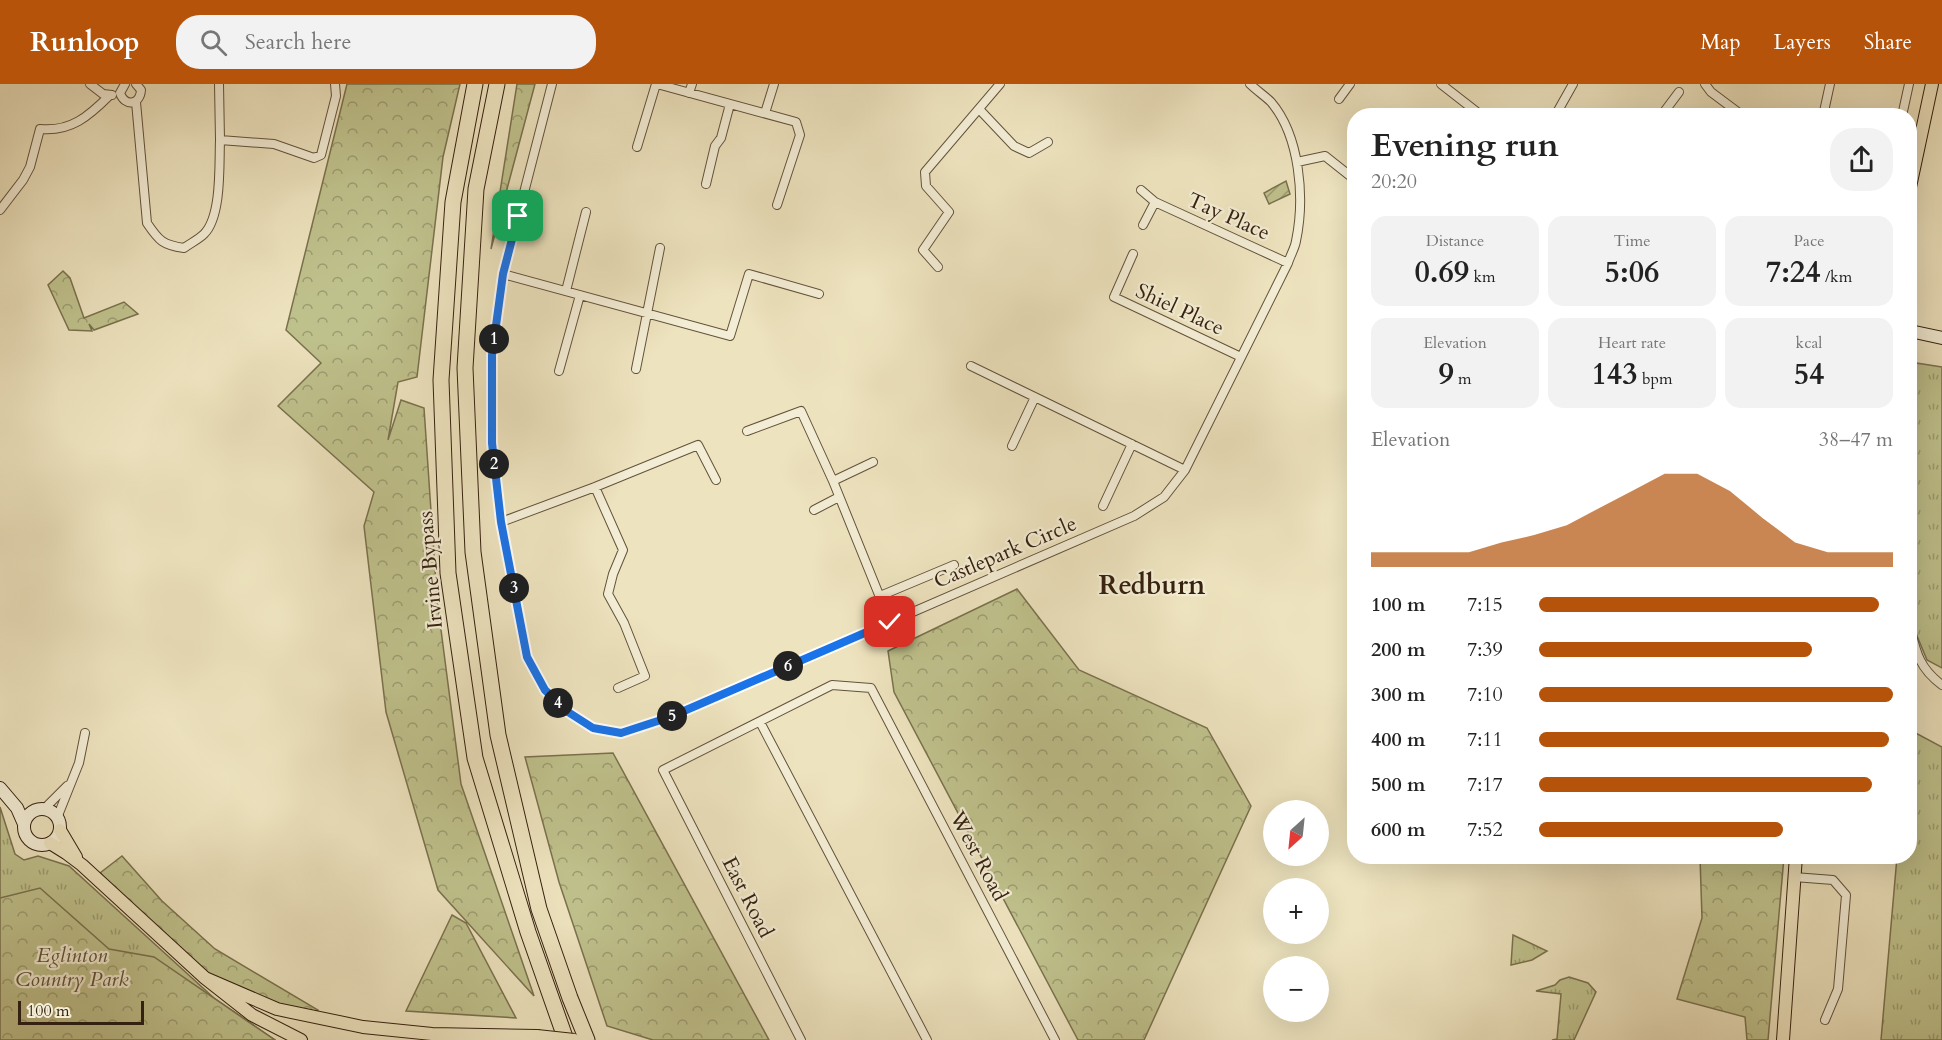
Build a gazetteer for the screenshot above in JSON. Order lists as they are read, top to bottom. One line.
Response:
{"streets":{"highway":["Irvine Bypass"],"street":["Tay Place","Shiel Place","Castlepark Circle","West Road","East Road"]},"crossings":[["Tay Place","Castlepark Circle"],["Shiel Place","Castlepark Circle"],["West Road","East Road"]],"districts":["Redburn"],"parks":["Eglinton Country Park"],"scale_bar":"100 m","north":"bottom left","page":{"header":"Runloop","search":"Search here","nav":["Map","Layers","Share"],"heading":["Evening run","20:20"],"stats":[["Distance","0.69 km"],["Time","5:06"],["Pace","7:24 /km"],["Elevation","9 m"],["Heart rate","143 bpm"],["kcal","54"]],"pins":["1","2","3","6","4","5"],"chart":["Elevation","38–47 m"],"list":[{"name":"100 m","note":"7:15"},{"name":"200 m","note":"7:39"},{"name":"300 m","note":"7:10"},{"name":"400 m","note":"7:11"},{"name":"500 m","note":"7:17"},{"name":"600 m","note":"7:52"}],"map_buttons":["+","−"],"scale":"100 m"}}
